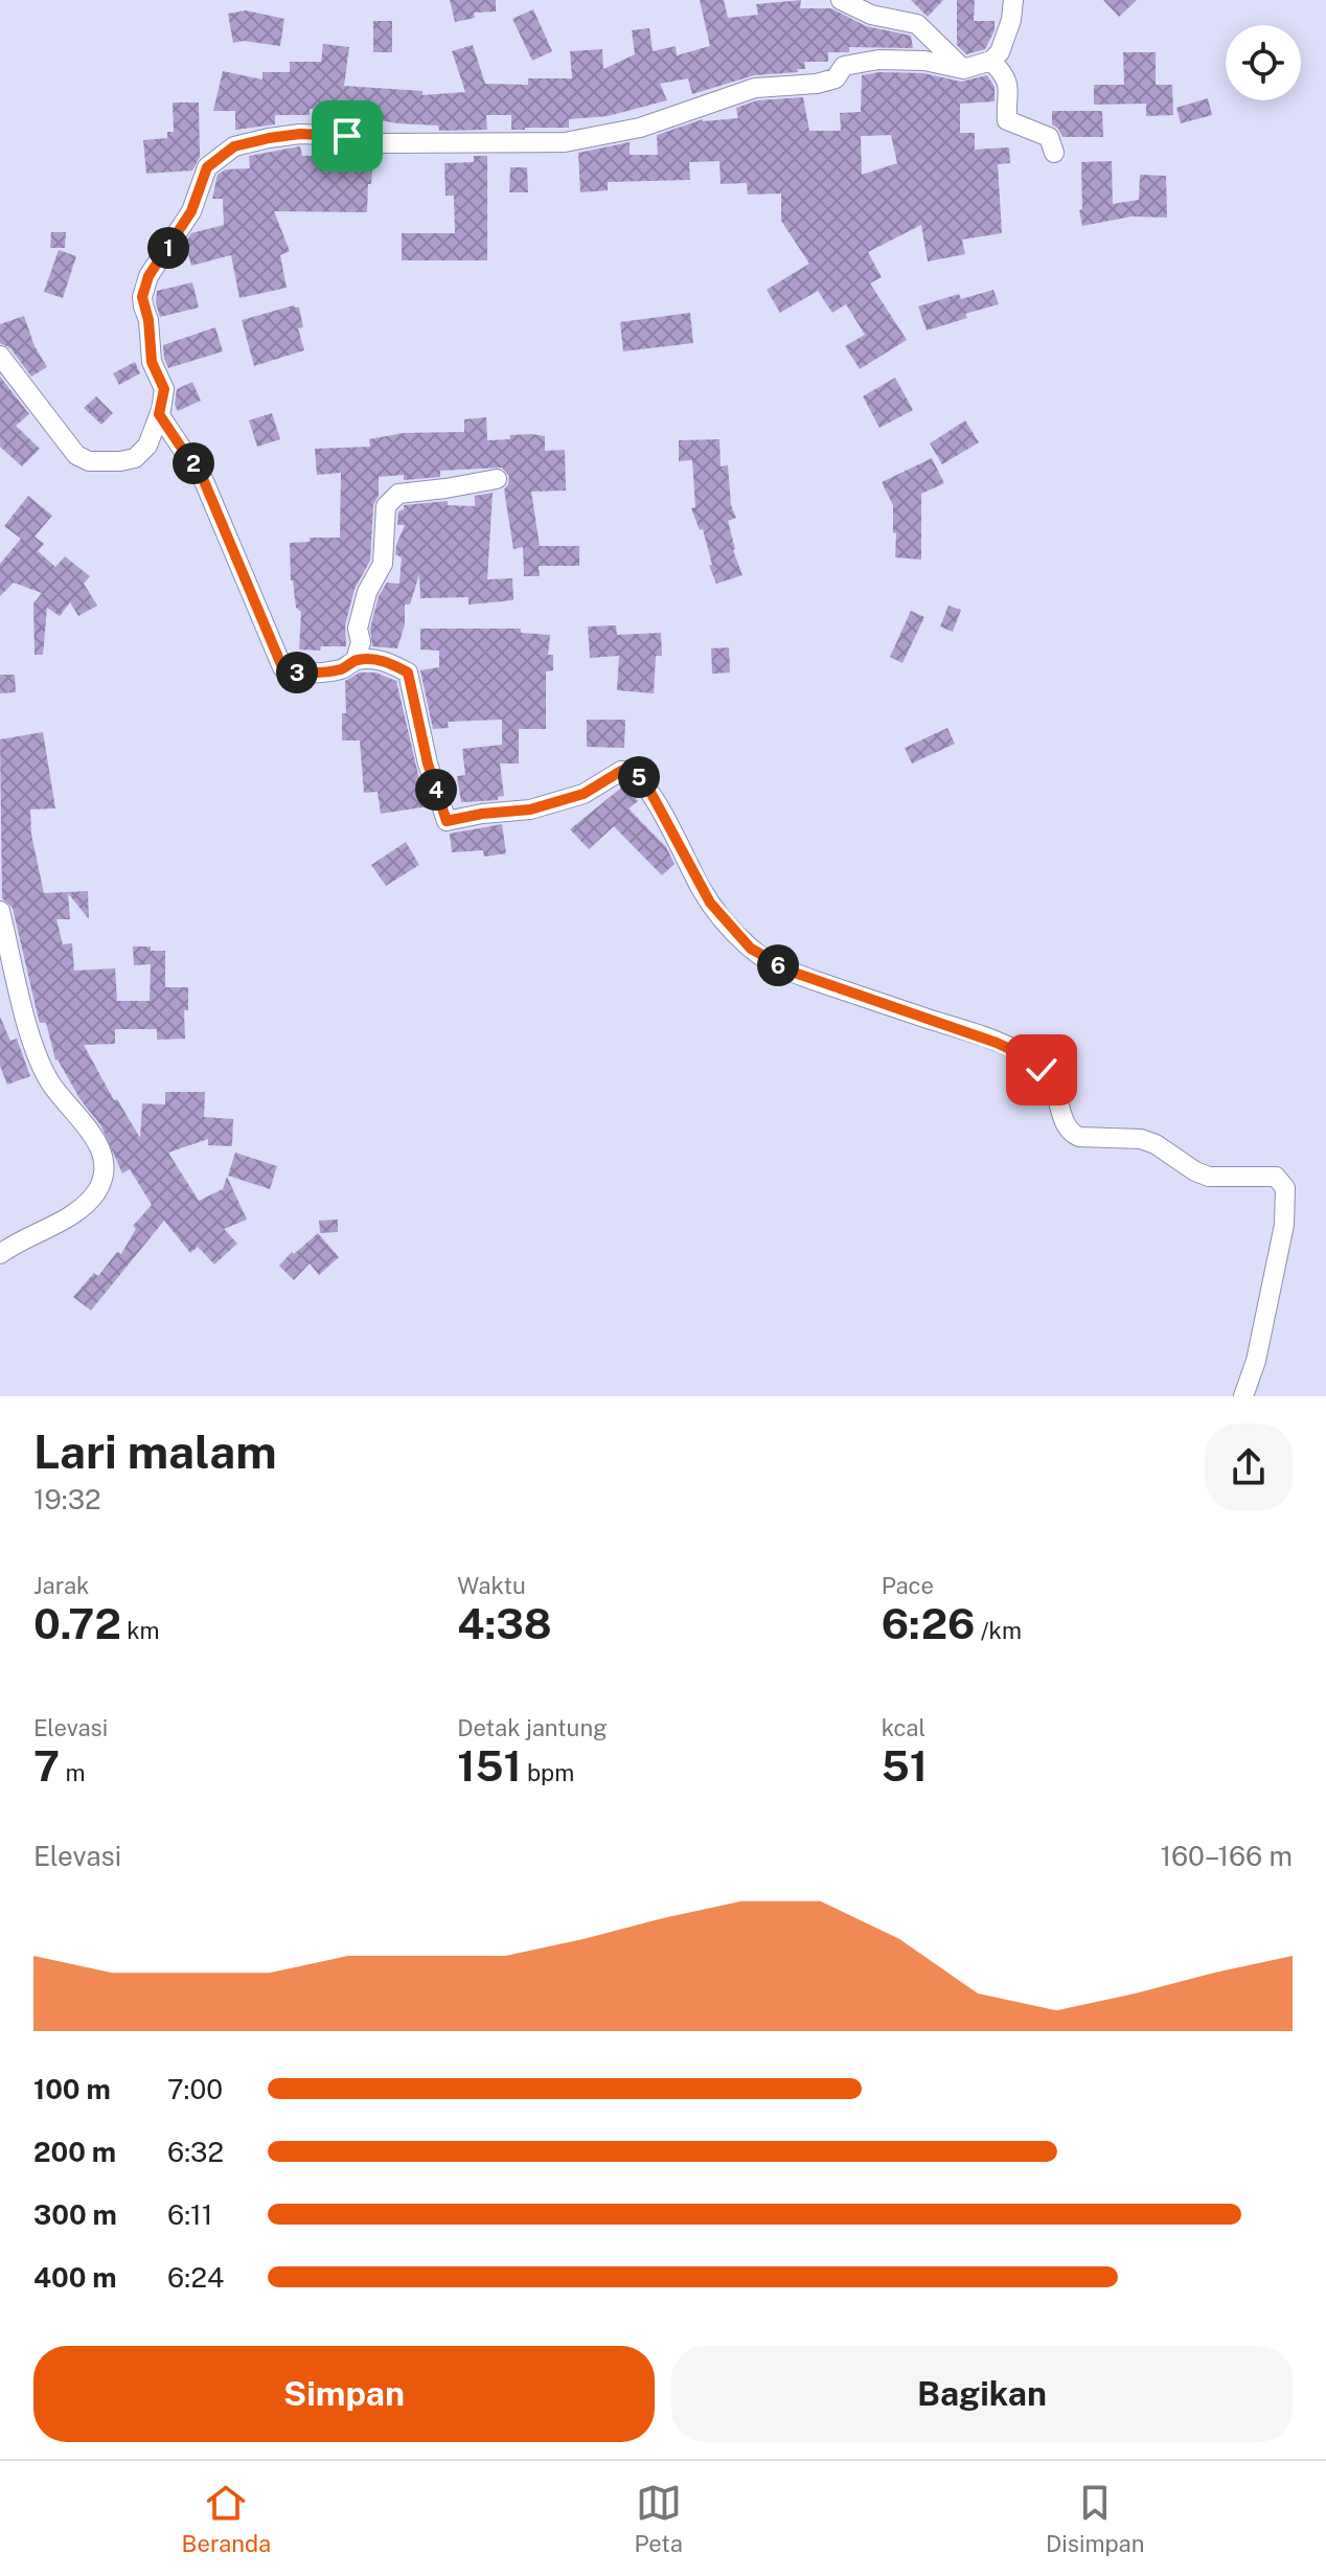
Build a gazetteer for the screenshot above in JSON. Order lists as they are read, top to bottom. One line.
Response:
{"page":{"pins":["1","2","3","5","4","6"],"heading":["Lari malam","19:32"],"stats":[["Jarak","0.72 km"],["Waktu","4:38"],["Pace","6:26 /km"],["Elevasi","7 m"],["Detak jantung","151 bpm"],["kcal","51"]],"chart":["Elevasi","160–166 m"],"list":[{"name":"100 m","note":"7:00"},{"name":"200 m","note":"6:32"},{"name":"300 m","note":"6:11"},{"name":"400 m","note":"6:24"}],"buttons":["Simpan","Bagikan"],"tabs":["Beranda","Peta","Disimpan"]}}
